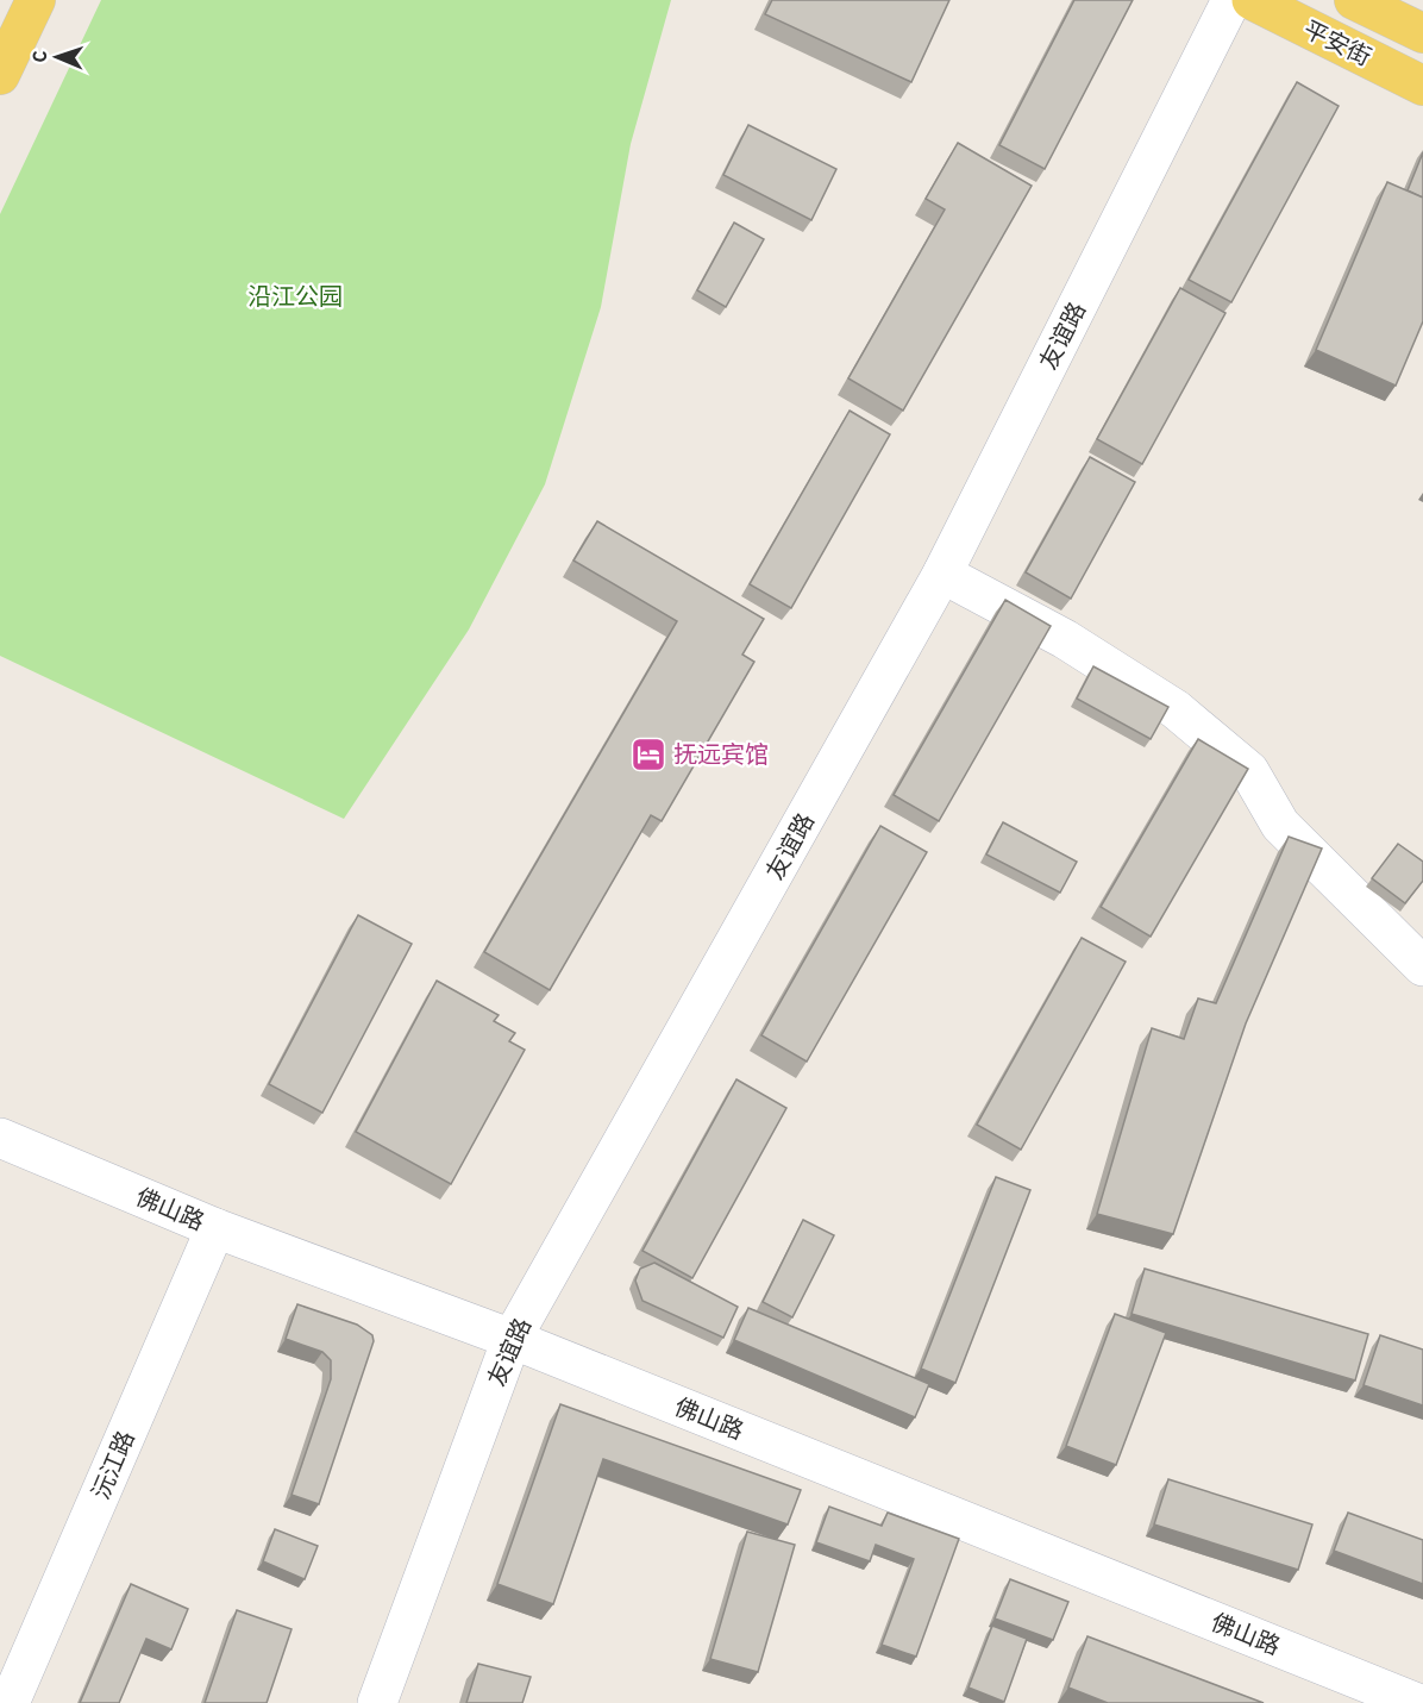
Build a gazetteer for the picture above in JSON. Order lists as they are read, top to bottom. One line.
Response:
{"streets":{"main road":["平安街"],"street":["友谊路","佛山路","沅江路"]},"crossings":[["友谊路","佛山路"],["佛山路","沅江路"]],"parks":["沿江公园"],"places":{"hotel":["抚远宾馆"]},"north":"left"}
